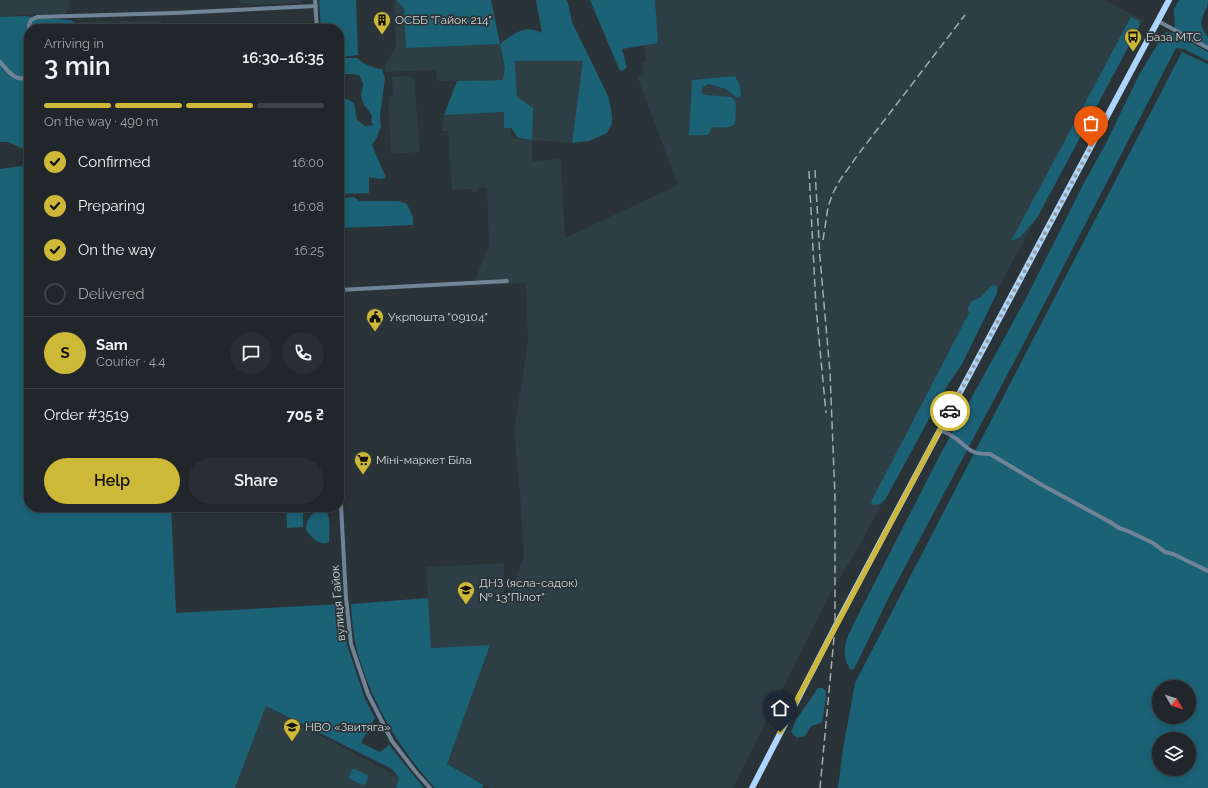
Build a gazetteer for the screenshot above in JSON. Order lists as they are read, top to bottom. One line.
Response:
{"streets":{"street":["вулиця Гайок"]},"places":{"building":["ОСББ \"Гайок 214\""],"bus stop":["База МТС"],"public building":["Укрпошта \"09104\""],"supermarket":["Міні-маркет Біла"],"school or university":["ДНЗ (ясла-садок) № 13\"Пілот\"","НВО «Звитяга»"]},"north":"bottom right","page":{"heading":["3 min","Arriving in","16:30–16:35"],"panel":["Sam","Courier · 4.4","Order #3519","705 ₴"],"bar":"On the way · 490 m","list":[["Confirmed","16:00"],["Preparing","16:08"],["On the way","16:25"],"Delivered"],"round":"S","buttons":["Help","Share"]}}
